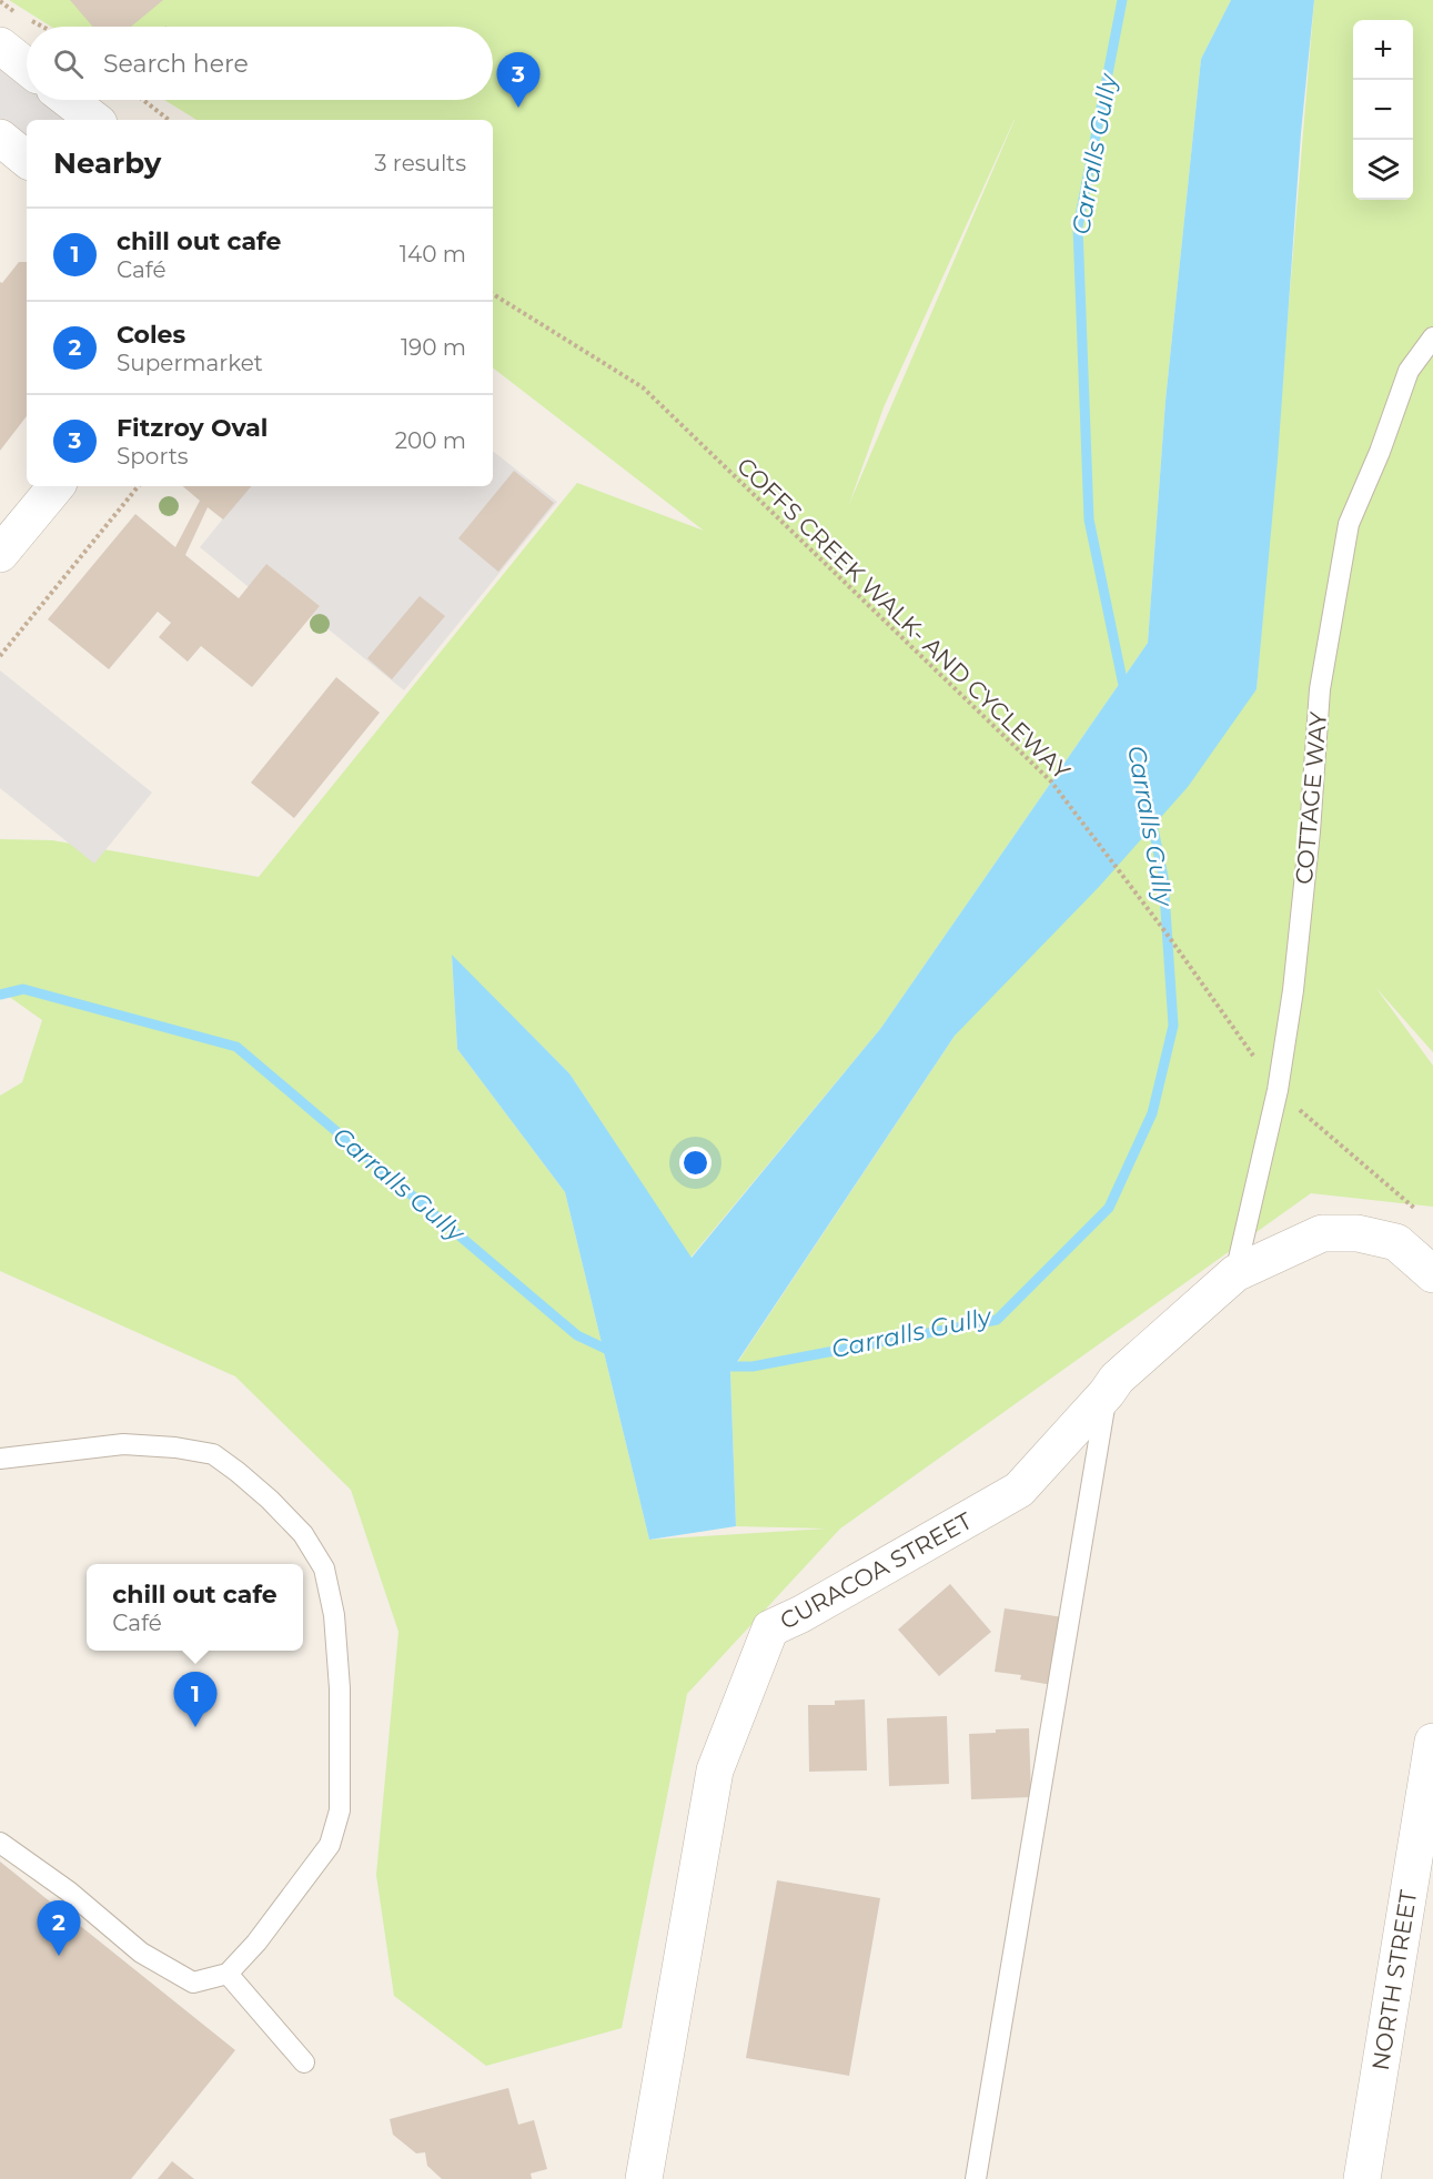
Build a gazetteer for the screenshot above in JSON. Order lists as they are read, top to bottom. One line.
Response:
{"streets":{"street":["CURACOA STREET","NORTH STREET"],"lane":["COTTAGE WAY"],"path":["COFFS CREEK WALK- AND CYCLEWAY"]},"crossings":[["COFFS CREEK WALK- AND CYCLEWAY","COTTAGE WAY"],["COTTAGE WAY","CURACOA STREET"]],"water":["Carralls Gully"],"page":{"map_buttons":["+","−"],"search":"Search here","pins":["3","1","2"],"heading":["Nearby","3 results"],"list":[{"mark":"1","name":"chill out cafe","note":"Café","value":"140 m"},{"mark":"2","name":"Coles","note":"Supermarket","value":"190 m"},{"mark":"3","name":"Fitzroy Oval","note":"Sports","value":"200 m"}],"popup":["chill out cafe","Café"]}}
